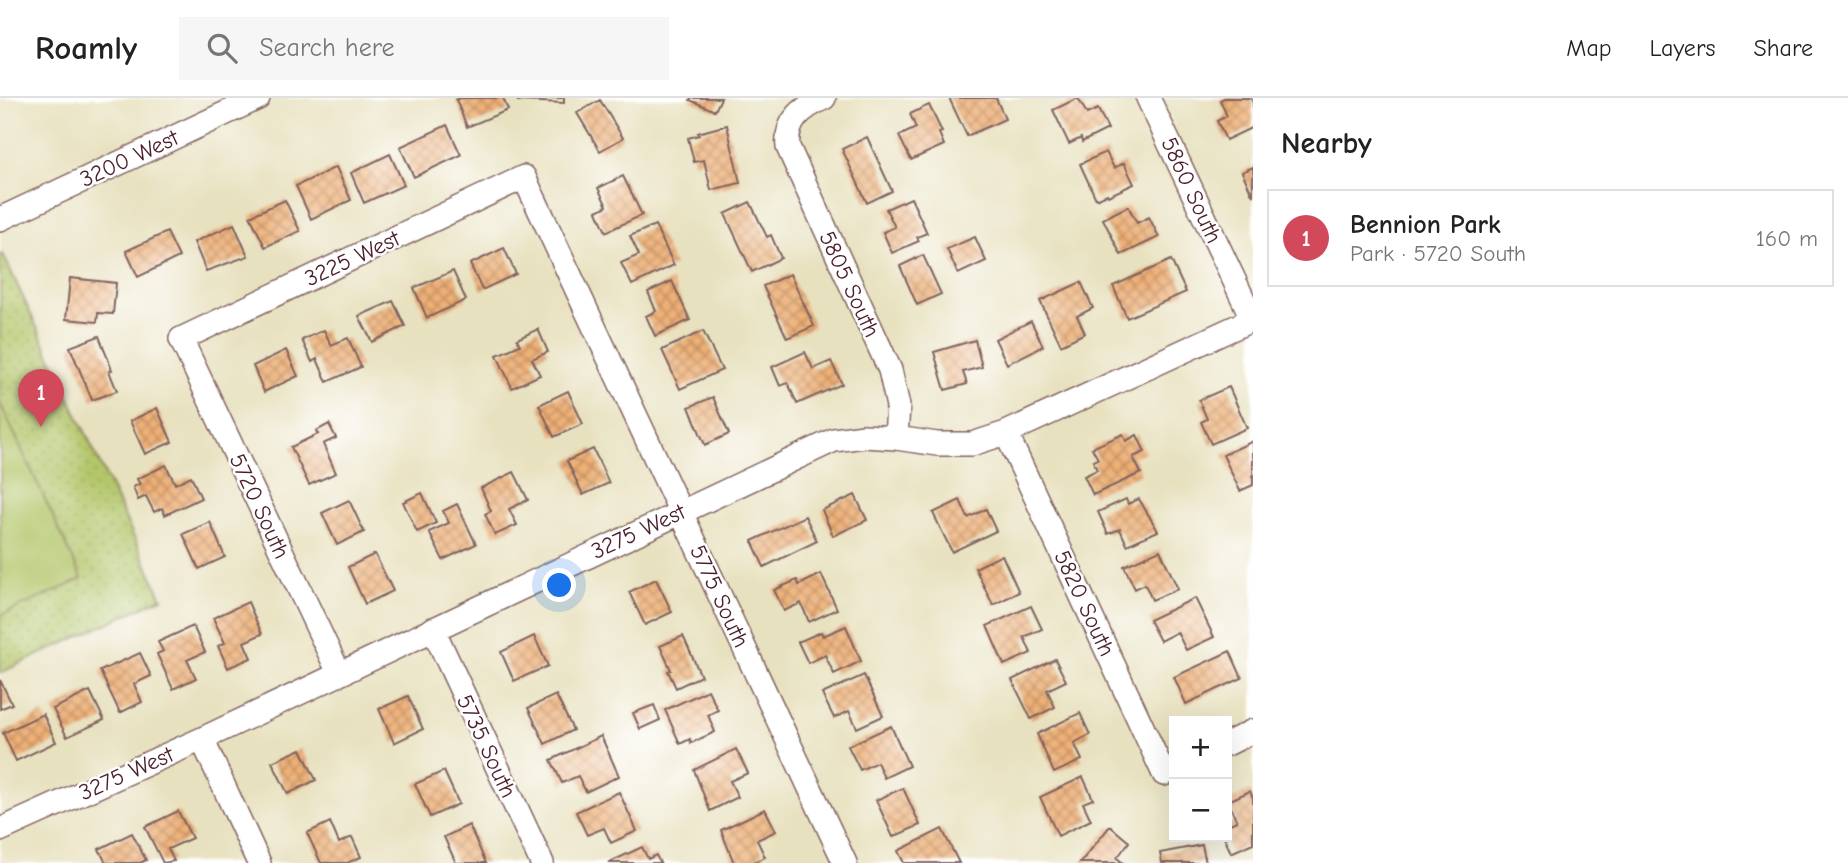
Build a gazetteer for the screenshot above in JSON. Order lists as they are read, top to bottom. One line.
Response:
{"streets":{"street":["3200 West","5860 South","3225 West","5805 South","5720 South","3275 West","5775 South","5820 South","5735 South"]},"crossings":[["5860 South","3275 West"],["3225 West","5720 South"],["3225 West","5775 South"],["5805 South","3275 West"],["5720 South","3275 West"],["3275 West","5775 South"],["3275 West","5820 South"],["3275 West","5735 South"]],"page":{"header":"Roamly","search":"Search here","nav":["Map","Layers","Share"],"heading":"Nearby","list":[{"mark":"1","name":"Bennion Park","note":"Park · 5720 South","value":"160 m"}],"pins":"1","map_buttons":["+","−"]}}
